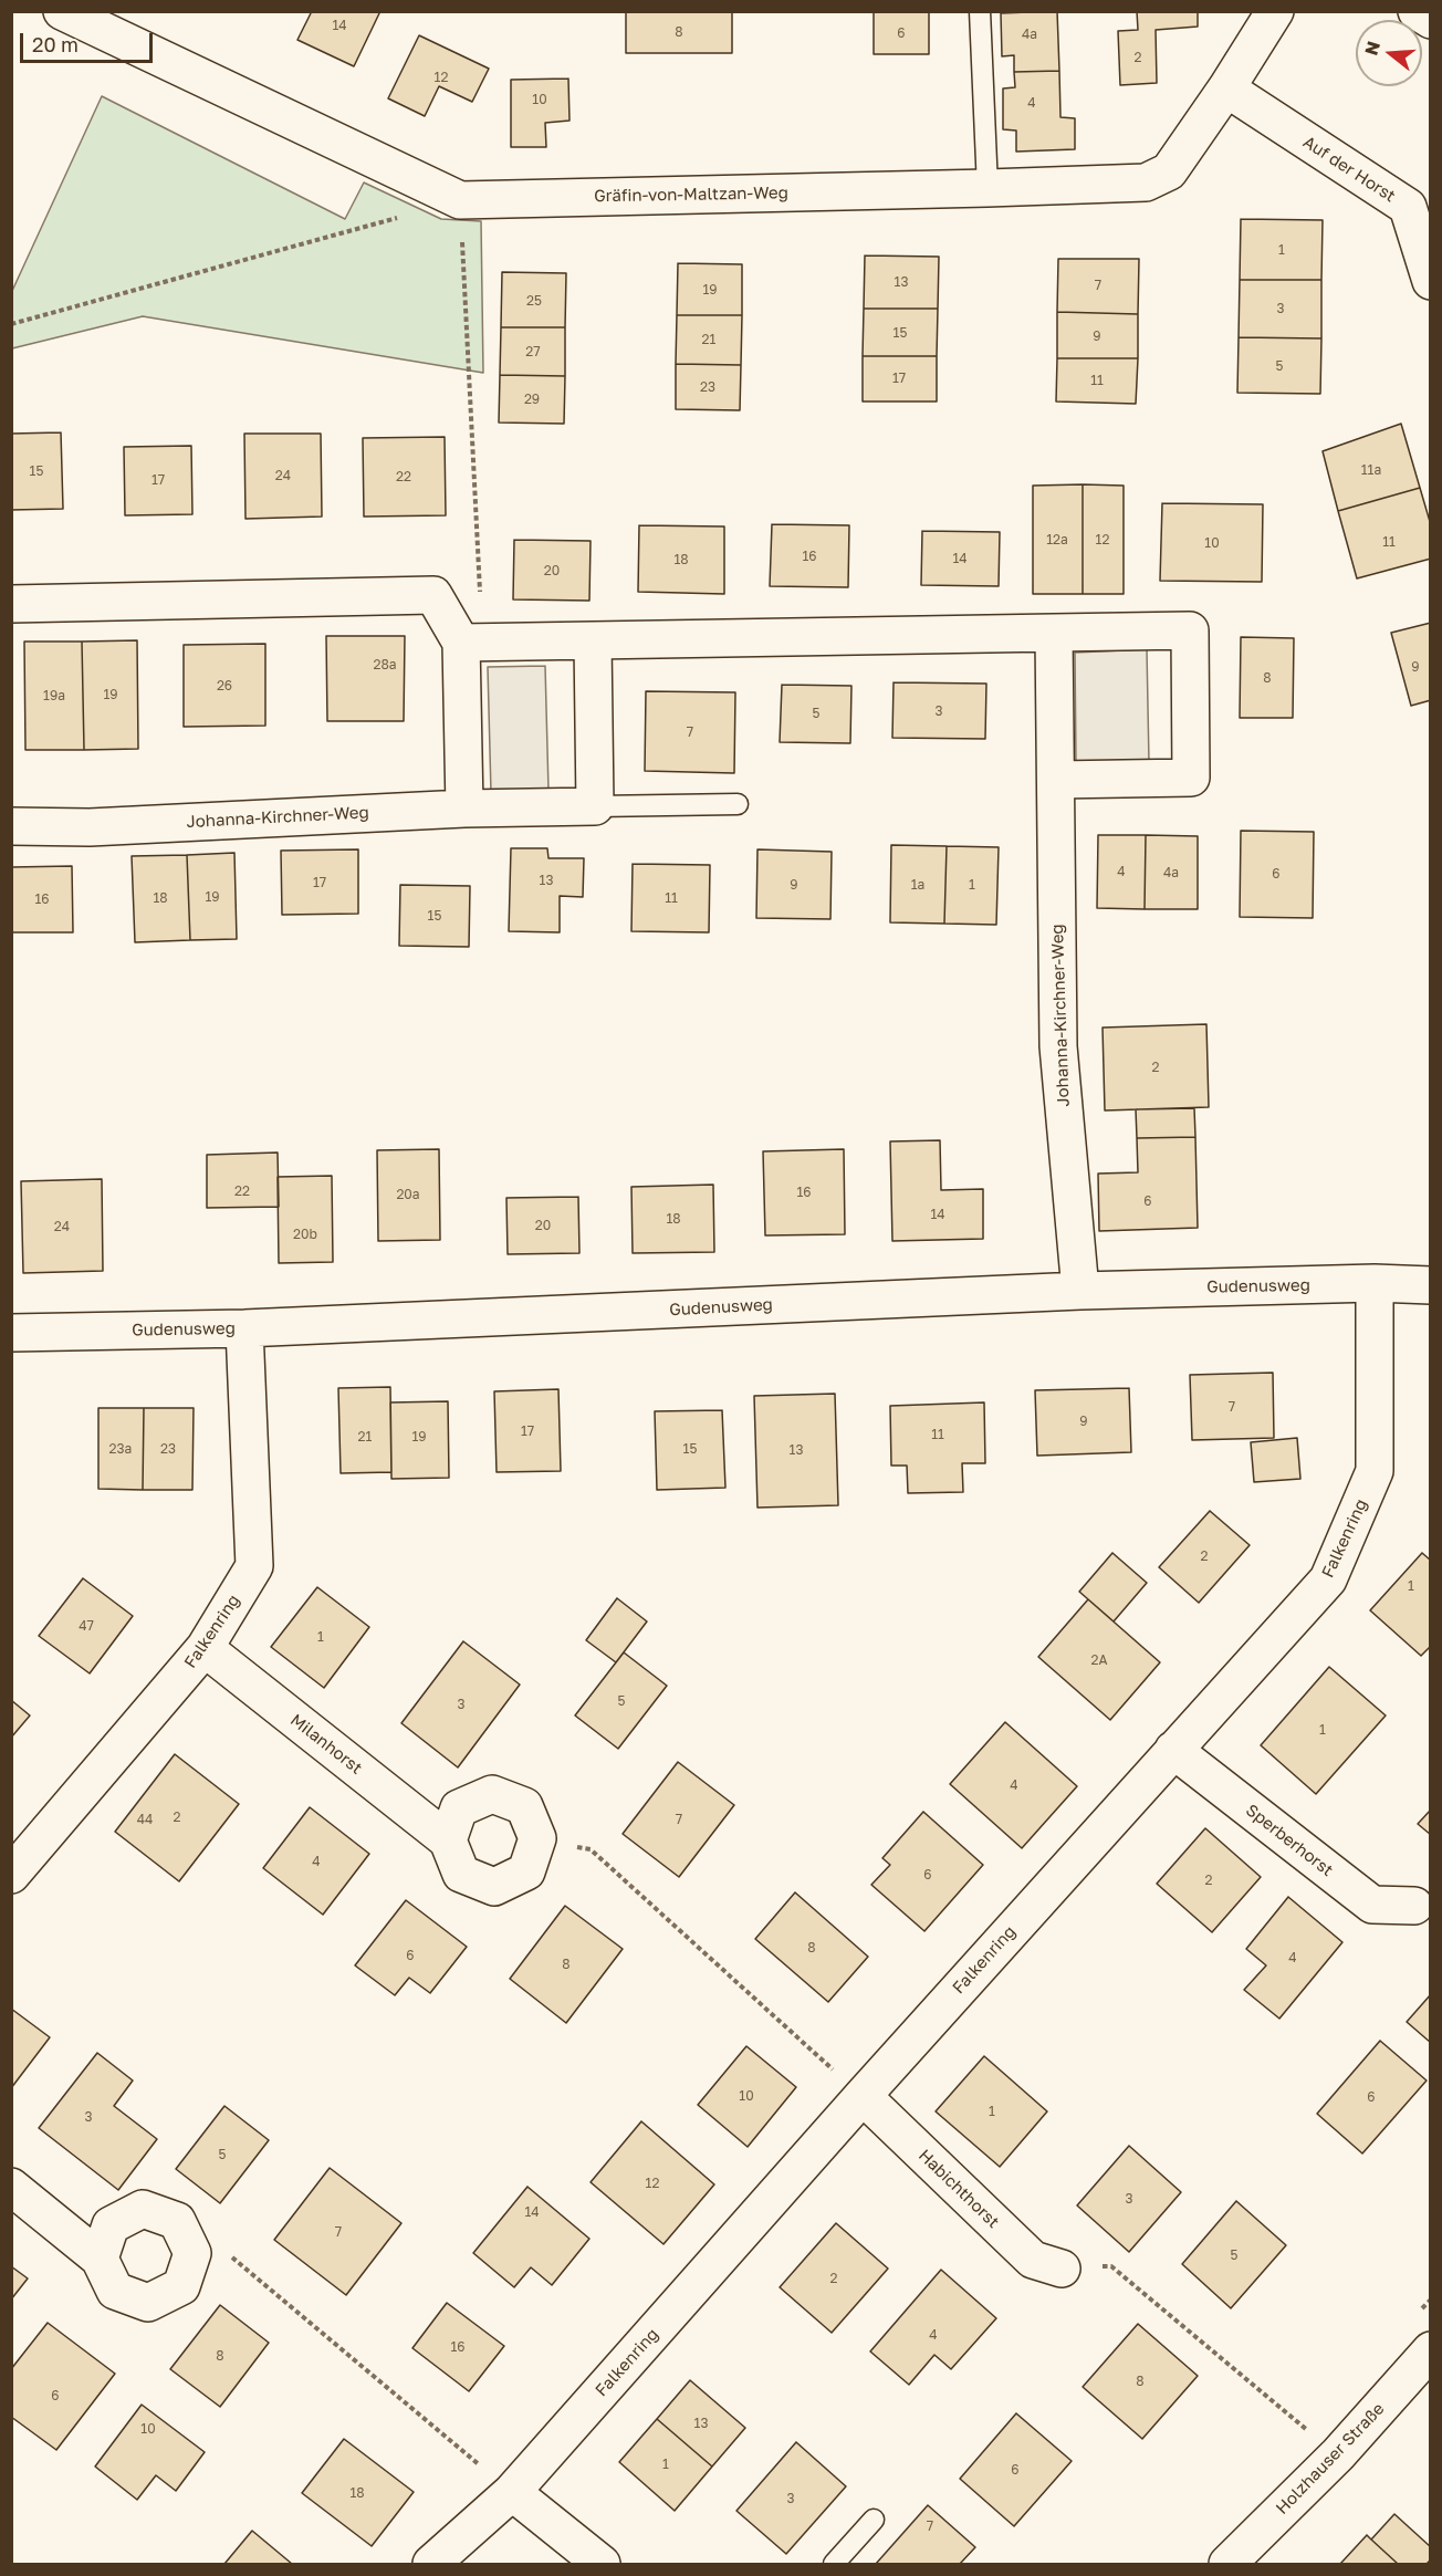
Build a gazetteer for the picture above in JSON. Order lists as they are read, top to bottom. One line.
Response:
{"streets":{"street":["Auf der Horst","Gräfin-von-Maltzan-Weg","Johanna-Kirchner-Weg","Gudenusweg","Falkenring","Milanhorst","Sperberhorst","Habichthorst","Holzhauser Straße"]},"crossings":[["Auf der Horst","Gräfin-von-Maltzan-Weg"],["Johanna-Kirchner-Weg","Gudenusweg"],["Gudenusweg","Falkenring"],["Falkenring","Milanhorst"],["Falkenring","Sperberhorst"],["Falkenring","Habichthorst"]],"house_numbers":["14","8","6","4a","2","12","10","4","1","13","7","19","25","3","15","9","21","27","5","17","11","23","29","11a","15","24","22","17","12a","12","11","10","16","14","18","20","28a","9","8","26","19","19a","3","5","7","4","4a","6","13","17","9","1a","1","19","18","11","16","15","2","22","16","20a","6","14","18","20","24","20b","7","9","17","11","21","19","23a","23","15","13","2","1","47","1","2A","5","3","1","4","2","44","7","4","6","2","8","6","4","8","10","6","1","3","5","12","3","14","7","5","2","4","16","8","8","6","13","10","1","6","18","3","7"],"scale_bar":"20 m","north":"left"}
